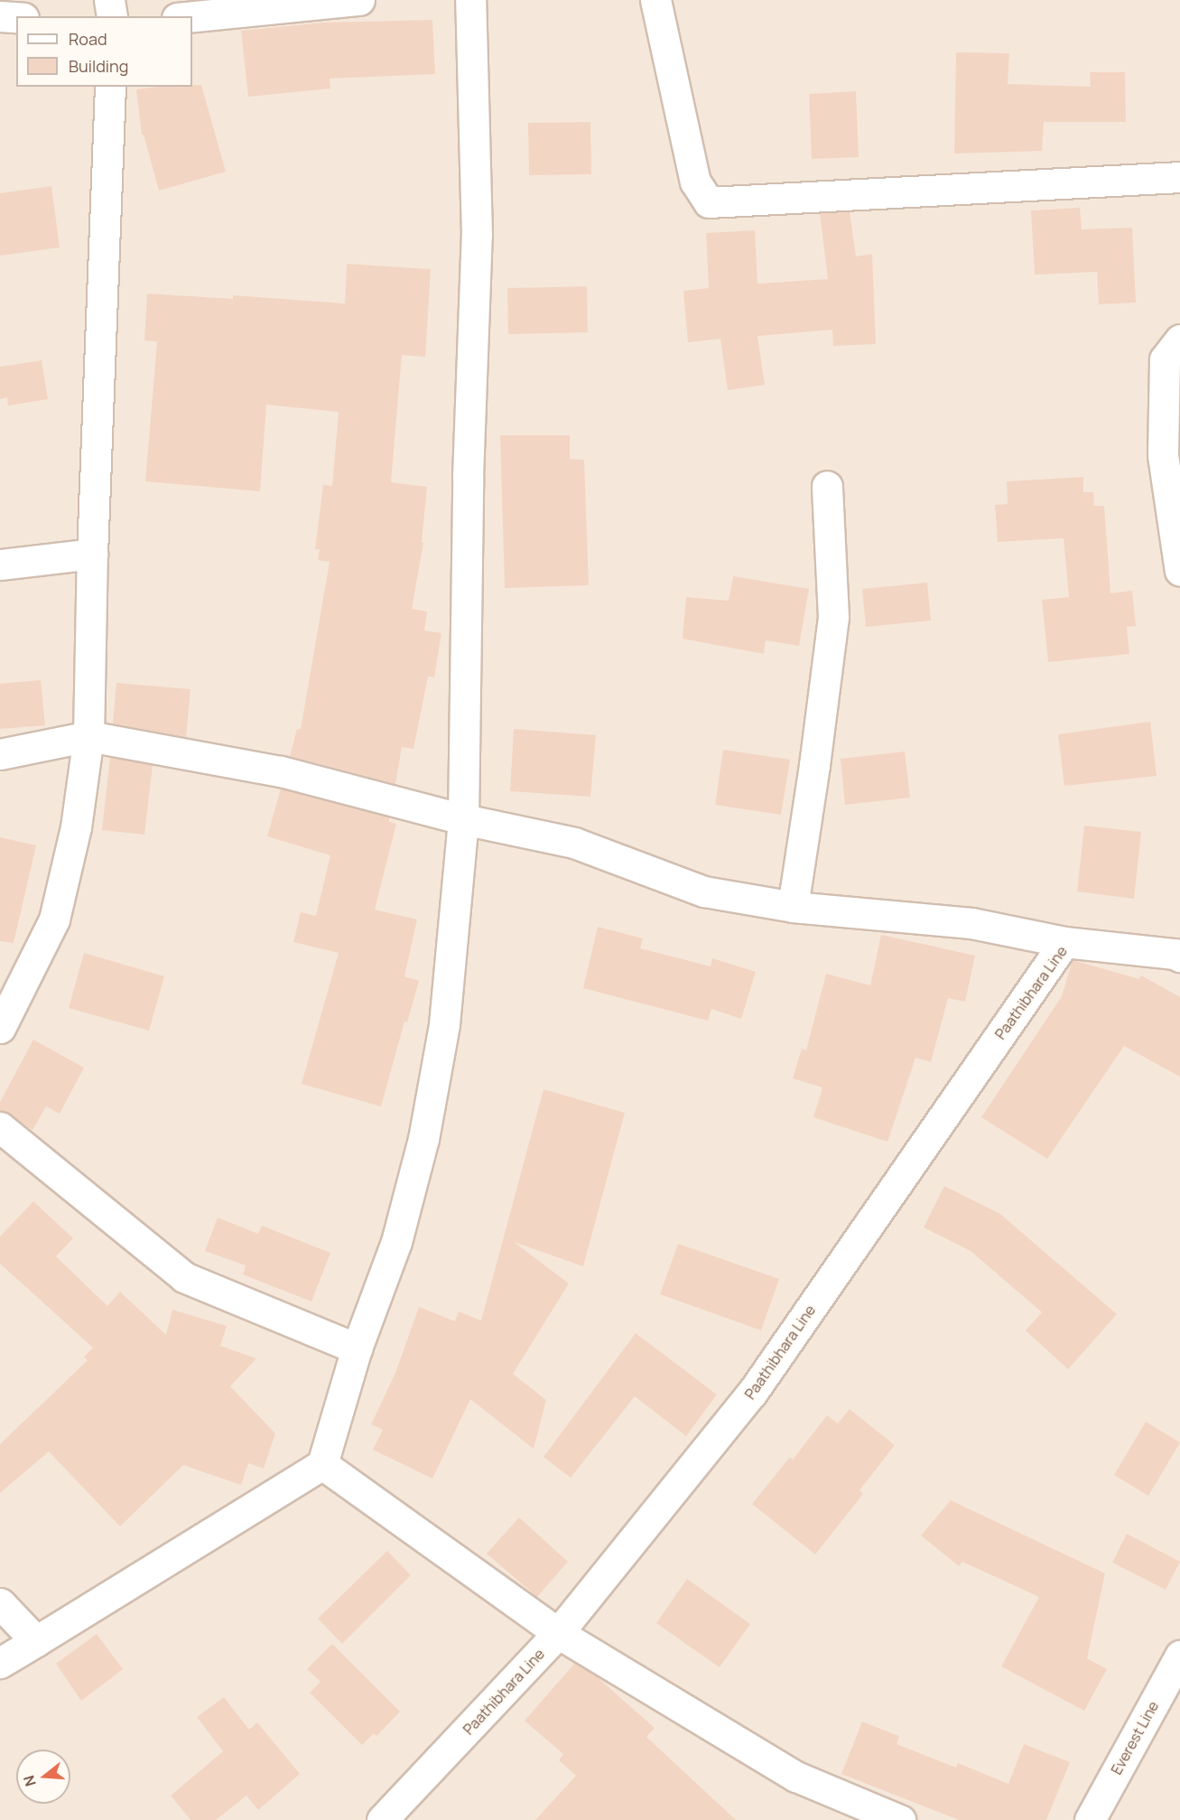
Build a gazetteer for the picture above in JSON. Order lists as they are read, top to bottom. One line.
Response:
{"streets":{"street":["Paathibhara Line","Everest Line"]},"legend":["Road","Building"],"north":"left"}
